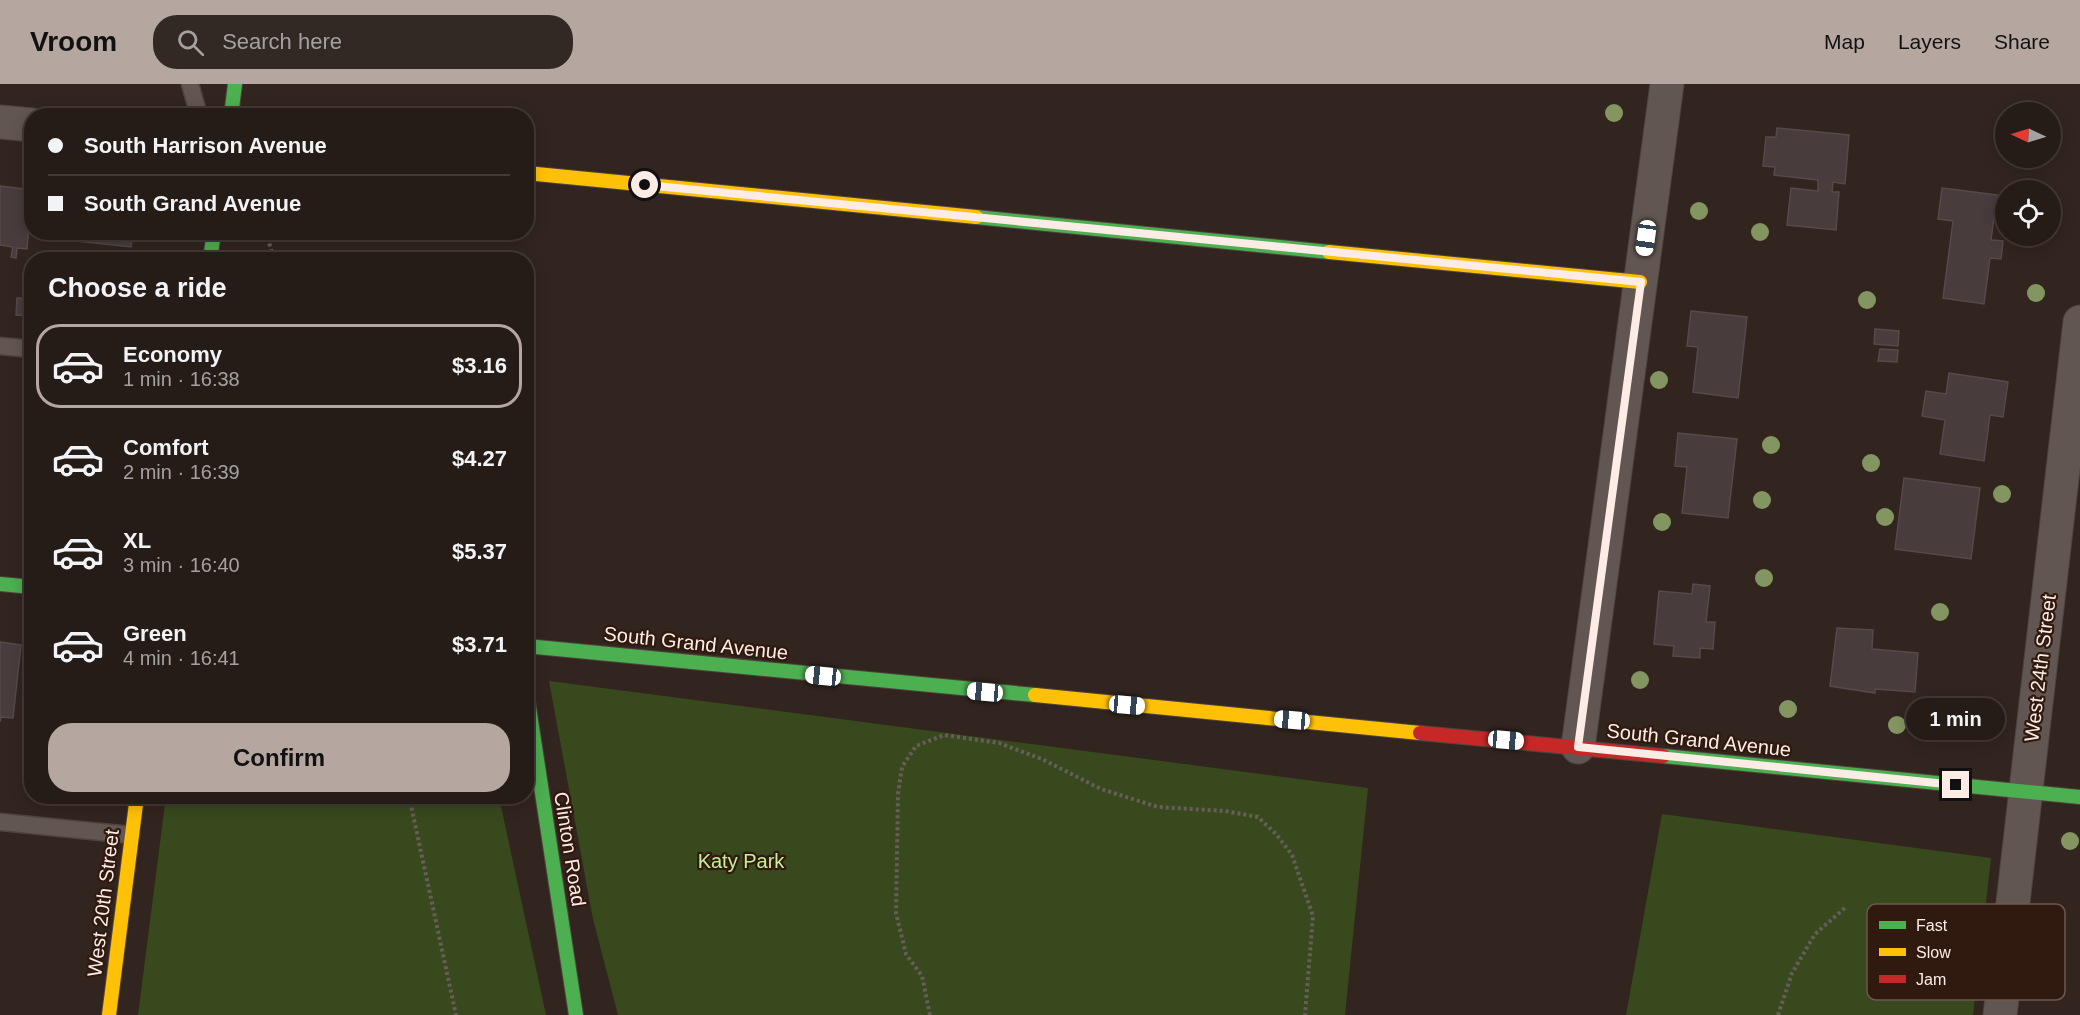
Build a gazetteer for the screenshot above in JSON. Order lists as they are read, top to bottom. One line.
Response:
{"streets":{"street":["South Grand Avenue","West 24th Street","Clinton Road","West 20th Street"]},"crossings":[["South Grand Avenue","West 24th Street"]],"parks":["Katy Park"],"legend":["Fast","Slow","Jam"],"north":"left","page":{"header":"Vroom","search":"Search here","nav":["Map","Layers","Share"],"banner":["South Harrison Avenue","South Grand Avenue"],"heading":"Choose a ride","list":[{"name":"Economy","note":"1 min · 16:38","value":"$3.16"},{"name":"Comfort","note":"2 min · 16:39","value":"$4.27"},{"name":"XL","note":"3 min · 16:40","value":"$5.37"},{"name":"Green","note":"4 min · 16:41","value":"$3.71"}],"bubble":"1 min","buttons":"Confirm"}}
